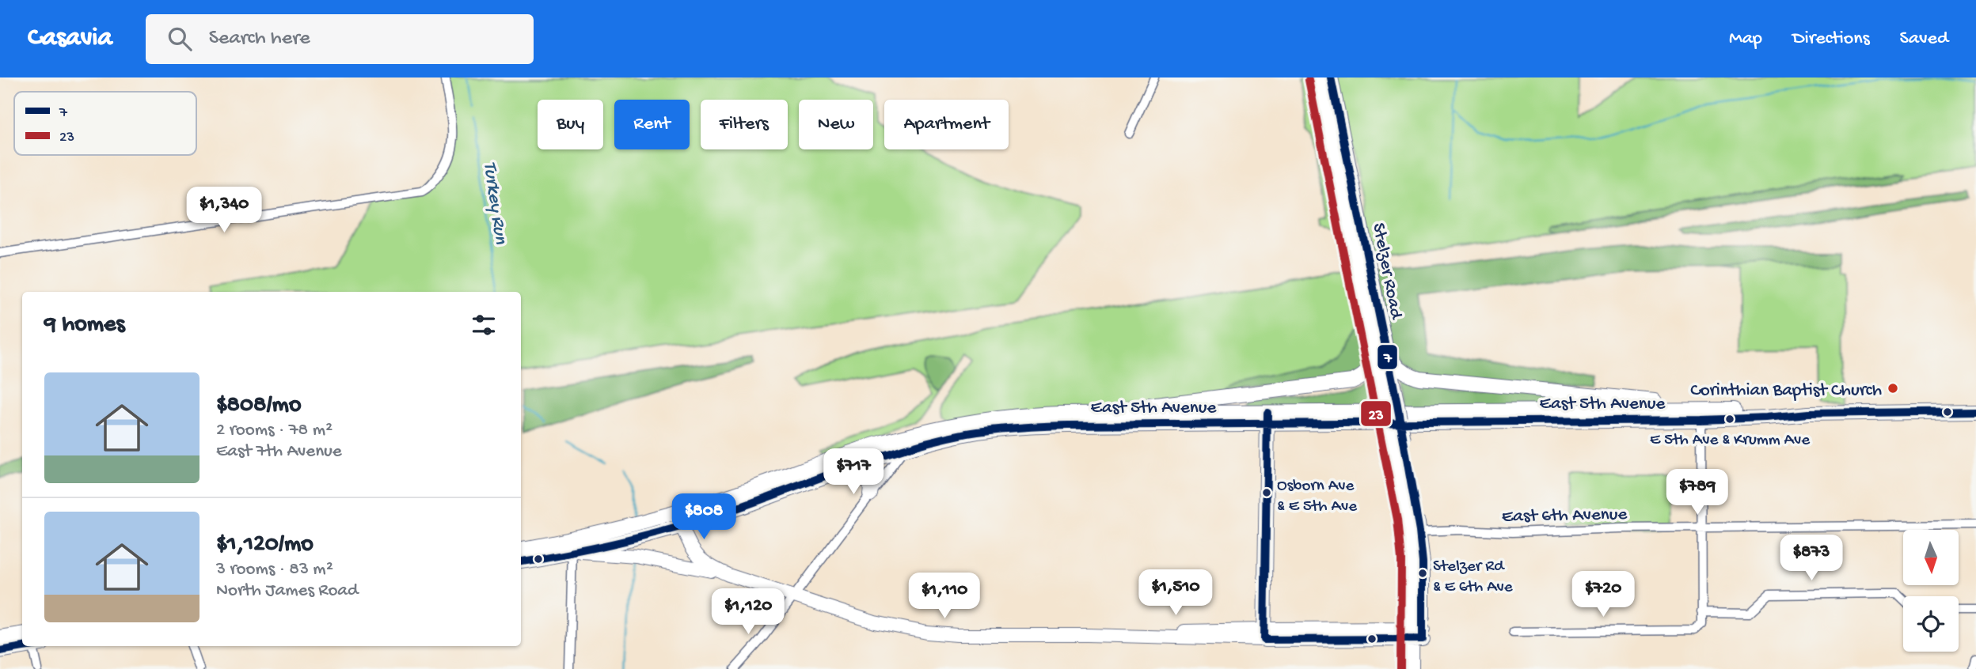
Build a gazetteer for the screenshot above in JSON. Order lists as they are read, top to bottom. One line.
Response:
{"streets":{"main road":["Stelzer Road","East 5th Avenue"],"street":["East 6th Avenue"]},"crossings":[["Stelzer Road","East 6th Avenue"]],"water":["Turkey Run"],"places":["Corinthian Baptist Church","E 5th Ave & Krumm Ave","Osborn Ave & E 5th Ave","Stelzer Rd & E 6th Ave"],"lines":["transit line 7","transit line 23"],"legend":["7","23"],"north":"bottom","page":{"header":"Casavia","search":"Search here","nav":["Map","Directions","Saved"],"chip":["Buy","Rent","Filters","New","Apartment"],"price":["$1,340","$717","$789","$808","$873","$1,510","$720","$1,110","$1,120"],"heading":"9 homes","list":[{"name":"$808/mo","note":"2 rooms · 78 m² · East 7th Avenue"},{"name":"$1,120/mo","note":"3 rooms · 83 m² · North James Road"}]}}
